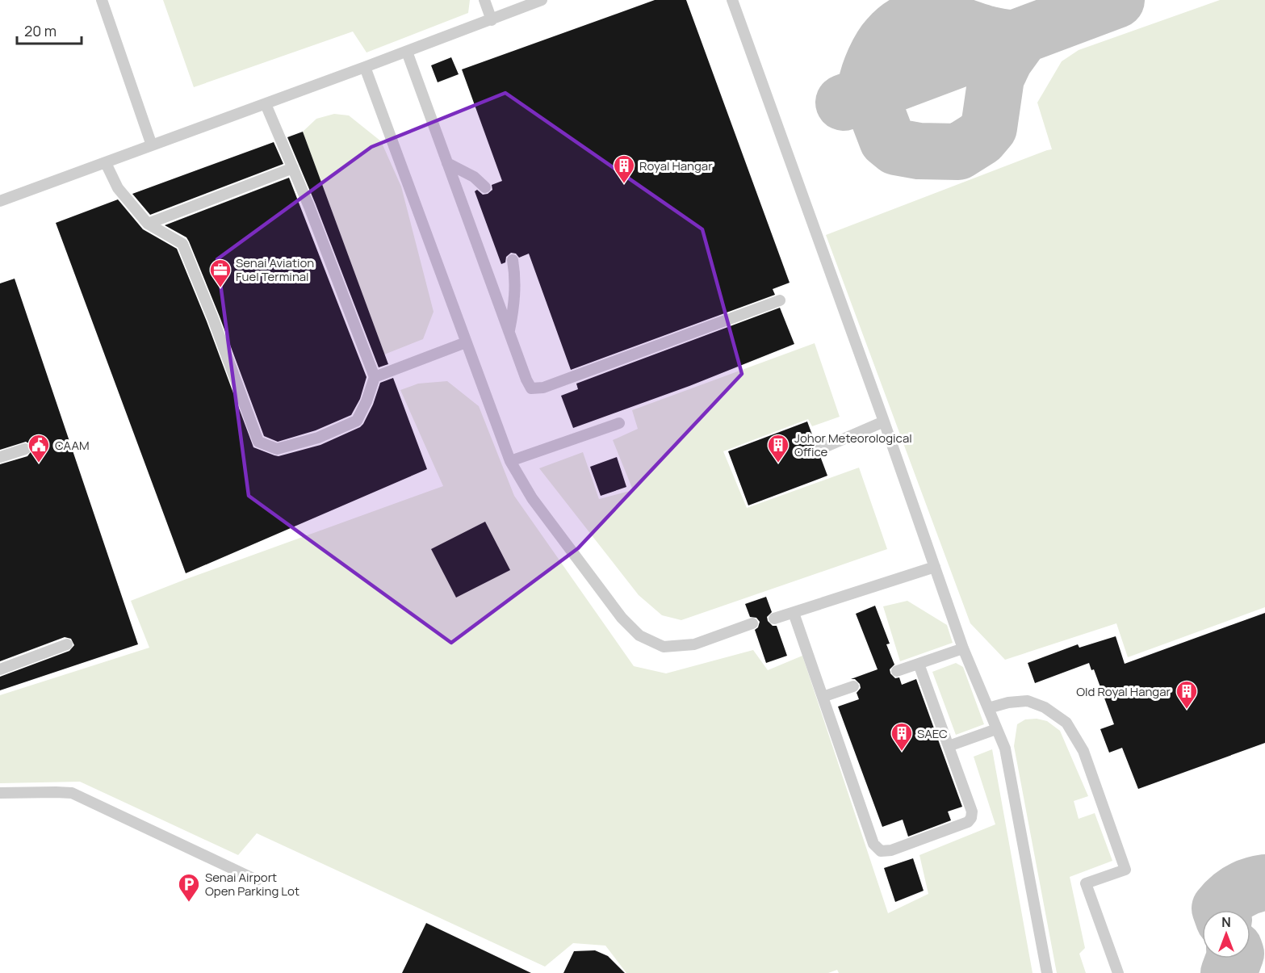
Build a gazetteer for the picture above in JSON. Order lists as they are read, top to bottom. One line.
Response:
{"places":{"building":["Royal Hangar","Johor Meteorological Office","Old Royal Hangar","SAEC"],"office":["Senai Aviation Fuel Terminal"],"public building":["CAAM"],"parking":["Senai Airport Open Parking Lot"]},"scale_bar":"20 m","north":"top"}
